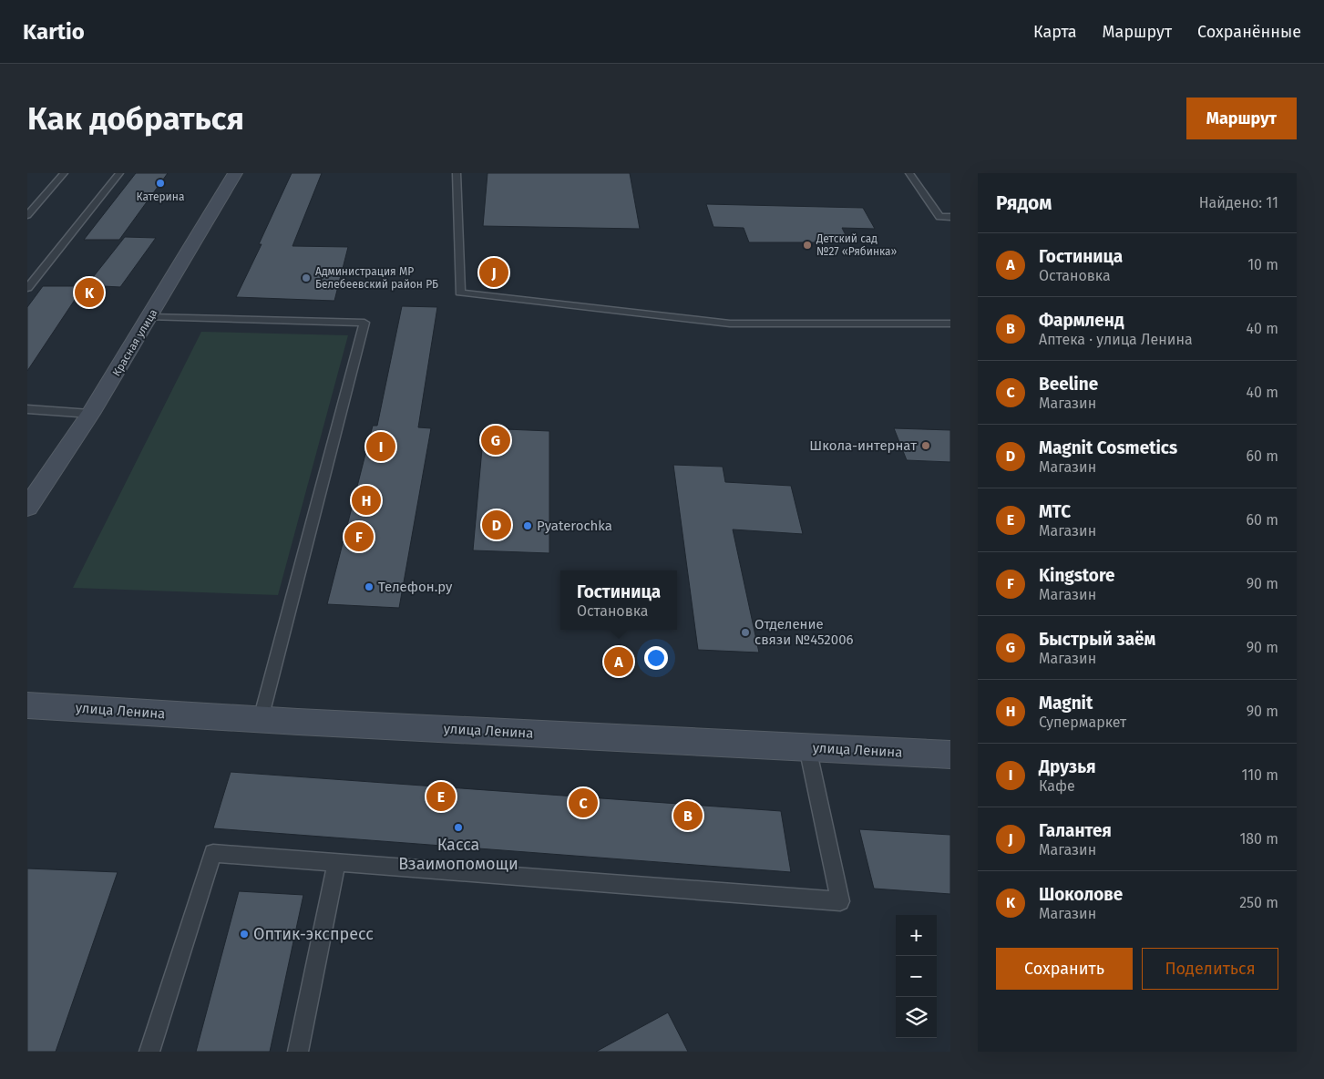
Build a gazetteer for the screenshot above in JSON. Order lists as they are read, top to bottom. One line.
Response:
{"streets":{"street":["Красная улица","улица Ленина"]},"places":["Катерина","Детский сад №27 «Рябинка»","Администрация МР Белебеевский район РБ","Школа-интернат","Pyaterochka","Телефон.ру","Отделение связи №452006","Касса Взаимопомощи","Оптик-экспресс"],"page":{"header":"Kartio","nav":["Карта","Маршрут","Сохранённые"],"buttons":["Маршрут",["Сохранить","Поделиться"]],"title":"Как добраться","heading":["Рядом","Найдено: 11"],"list":[{"mark":"A","name":"Гостиница","note":"Остановка","value":"10 m"},{"mark":"B","name":"Фармленд","note":"Аптека · улица Ленина","value":"40 m"},{"mark":"C","name":"Beeline","note":"Магазин","value":"40 m"},{"mark":"D","name":"Magnit Cosmetics","note":"Магазин","value":"60 m"},{"mark":"E","name":"МТС","note":"Магазин","value":"60 m"},{"mark":"F","name":"Kingstore","note":"Магазин","value":"90 m"},{"mark":"G","name":"Быстрый заём","note":"Магазин","value":"90 m"},{"mark":"H","name":"Magnit","note":"Супермаркет","value":"90 m"},{"mark":"I","name":"Друзья","note":"Кафе","value":"110 m"},{"mark":"J","name":"Галантея","note":"Магазин","value":"180 m"},{"mark":"K","name":"Шоколове","note":"Магазин","value":"250 m"}],"pins":["J","K","G","I","H","D","F","A","E","C","B"],"popup":["Гостиница","Остановка"],"map_buttons":["+","−"]}}
